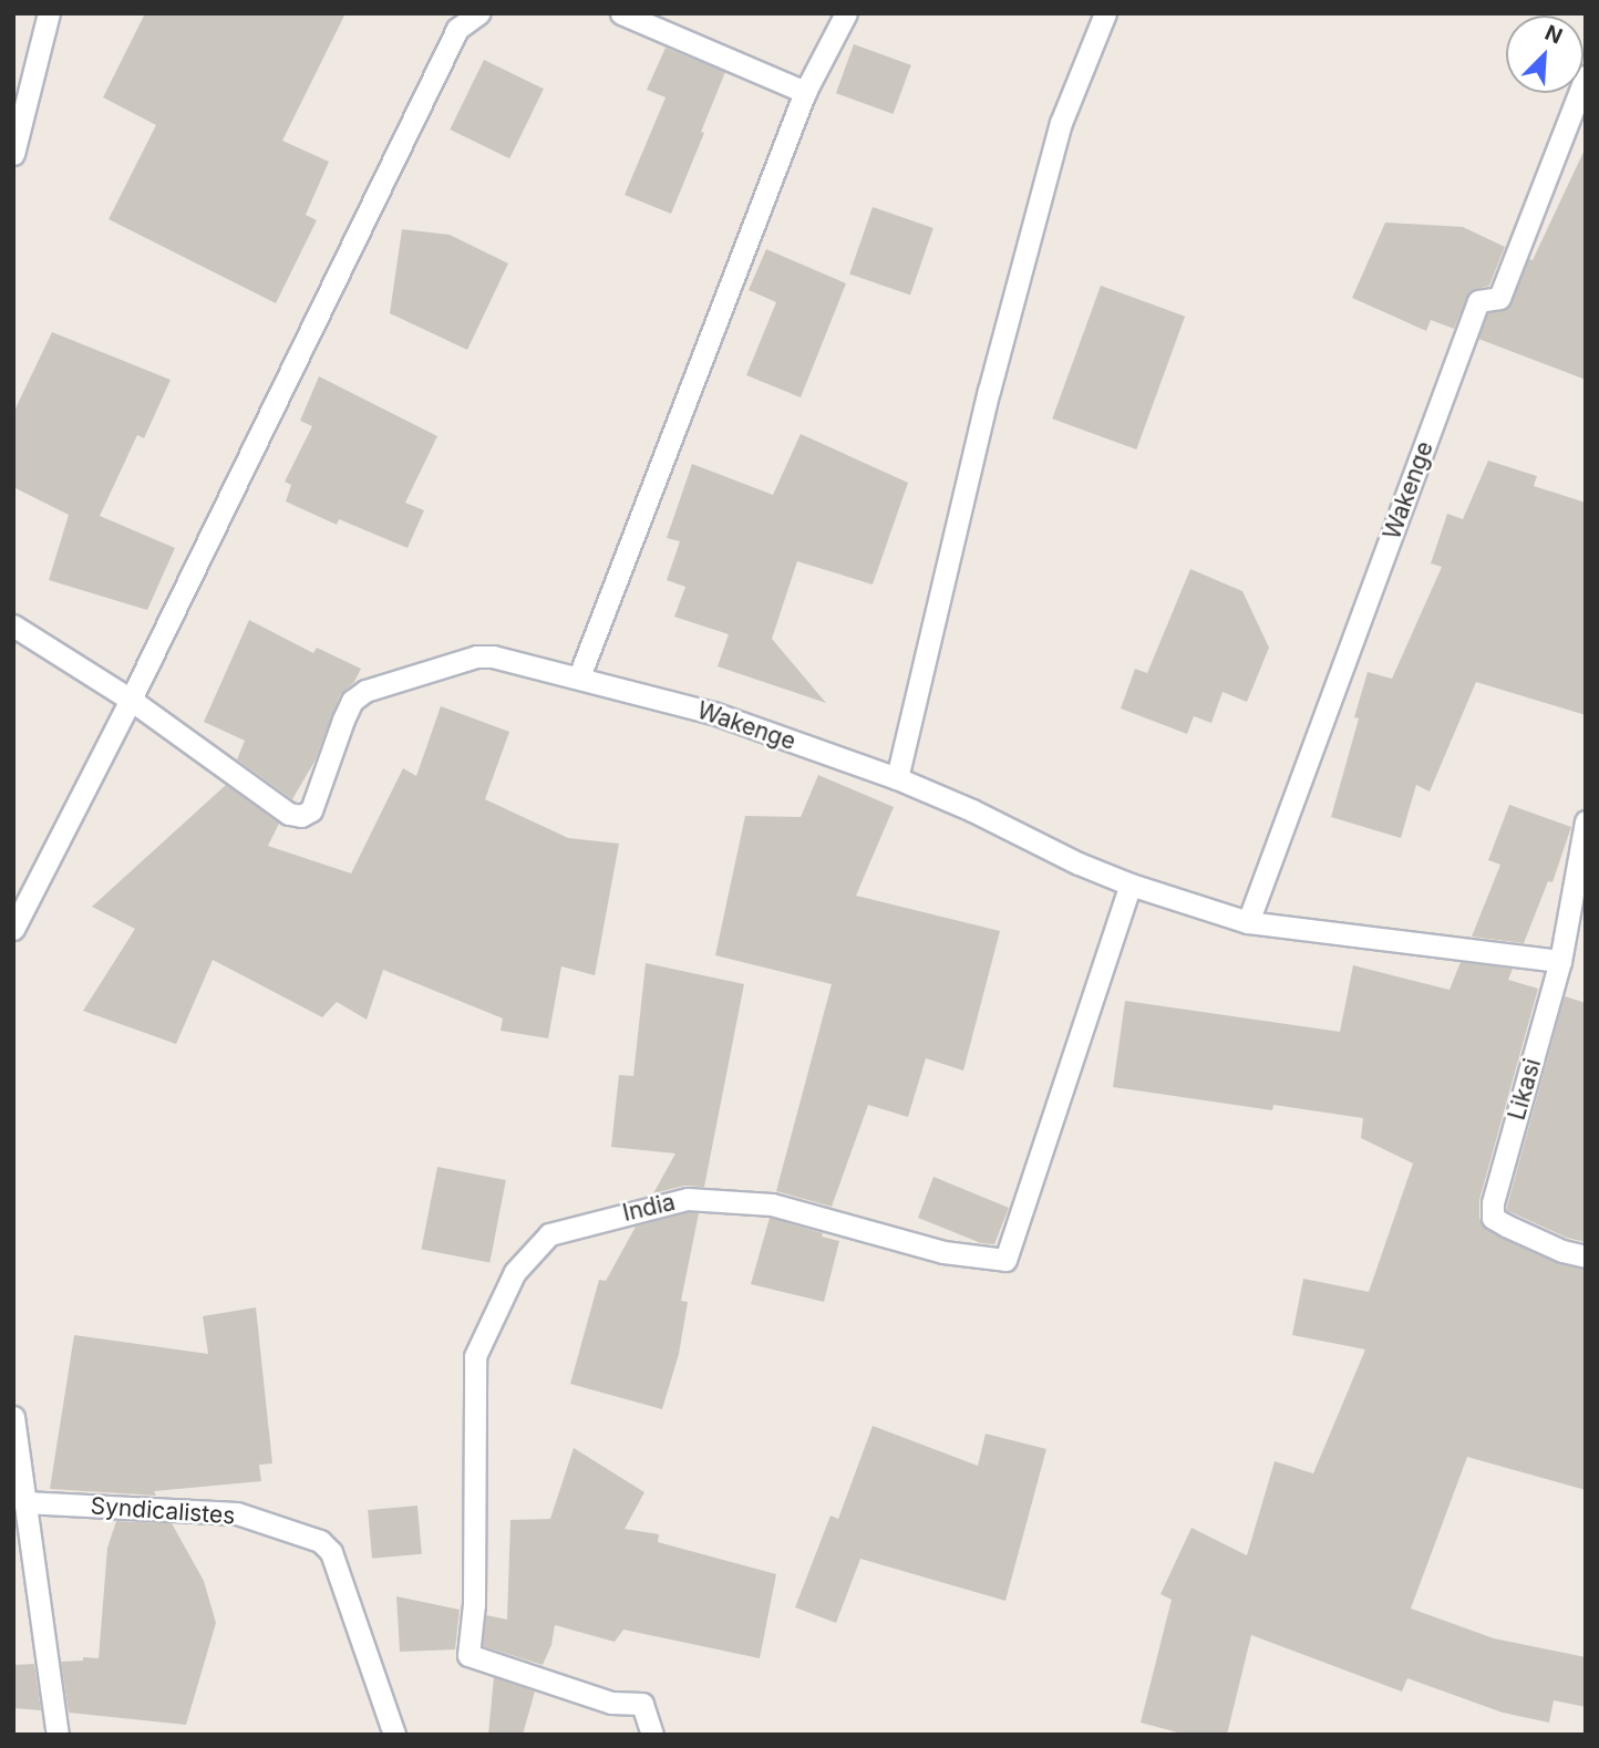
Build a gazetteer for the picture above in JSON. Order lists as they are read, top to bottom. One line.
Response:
{"streets":{"lane":["Wakenge","Likasi","India","Syndicalistes"]},"crossings":[["Wakenge","Likasi"],["Wakenge","India"]],"north":"top right"}
